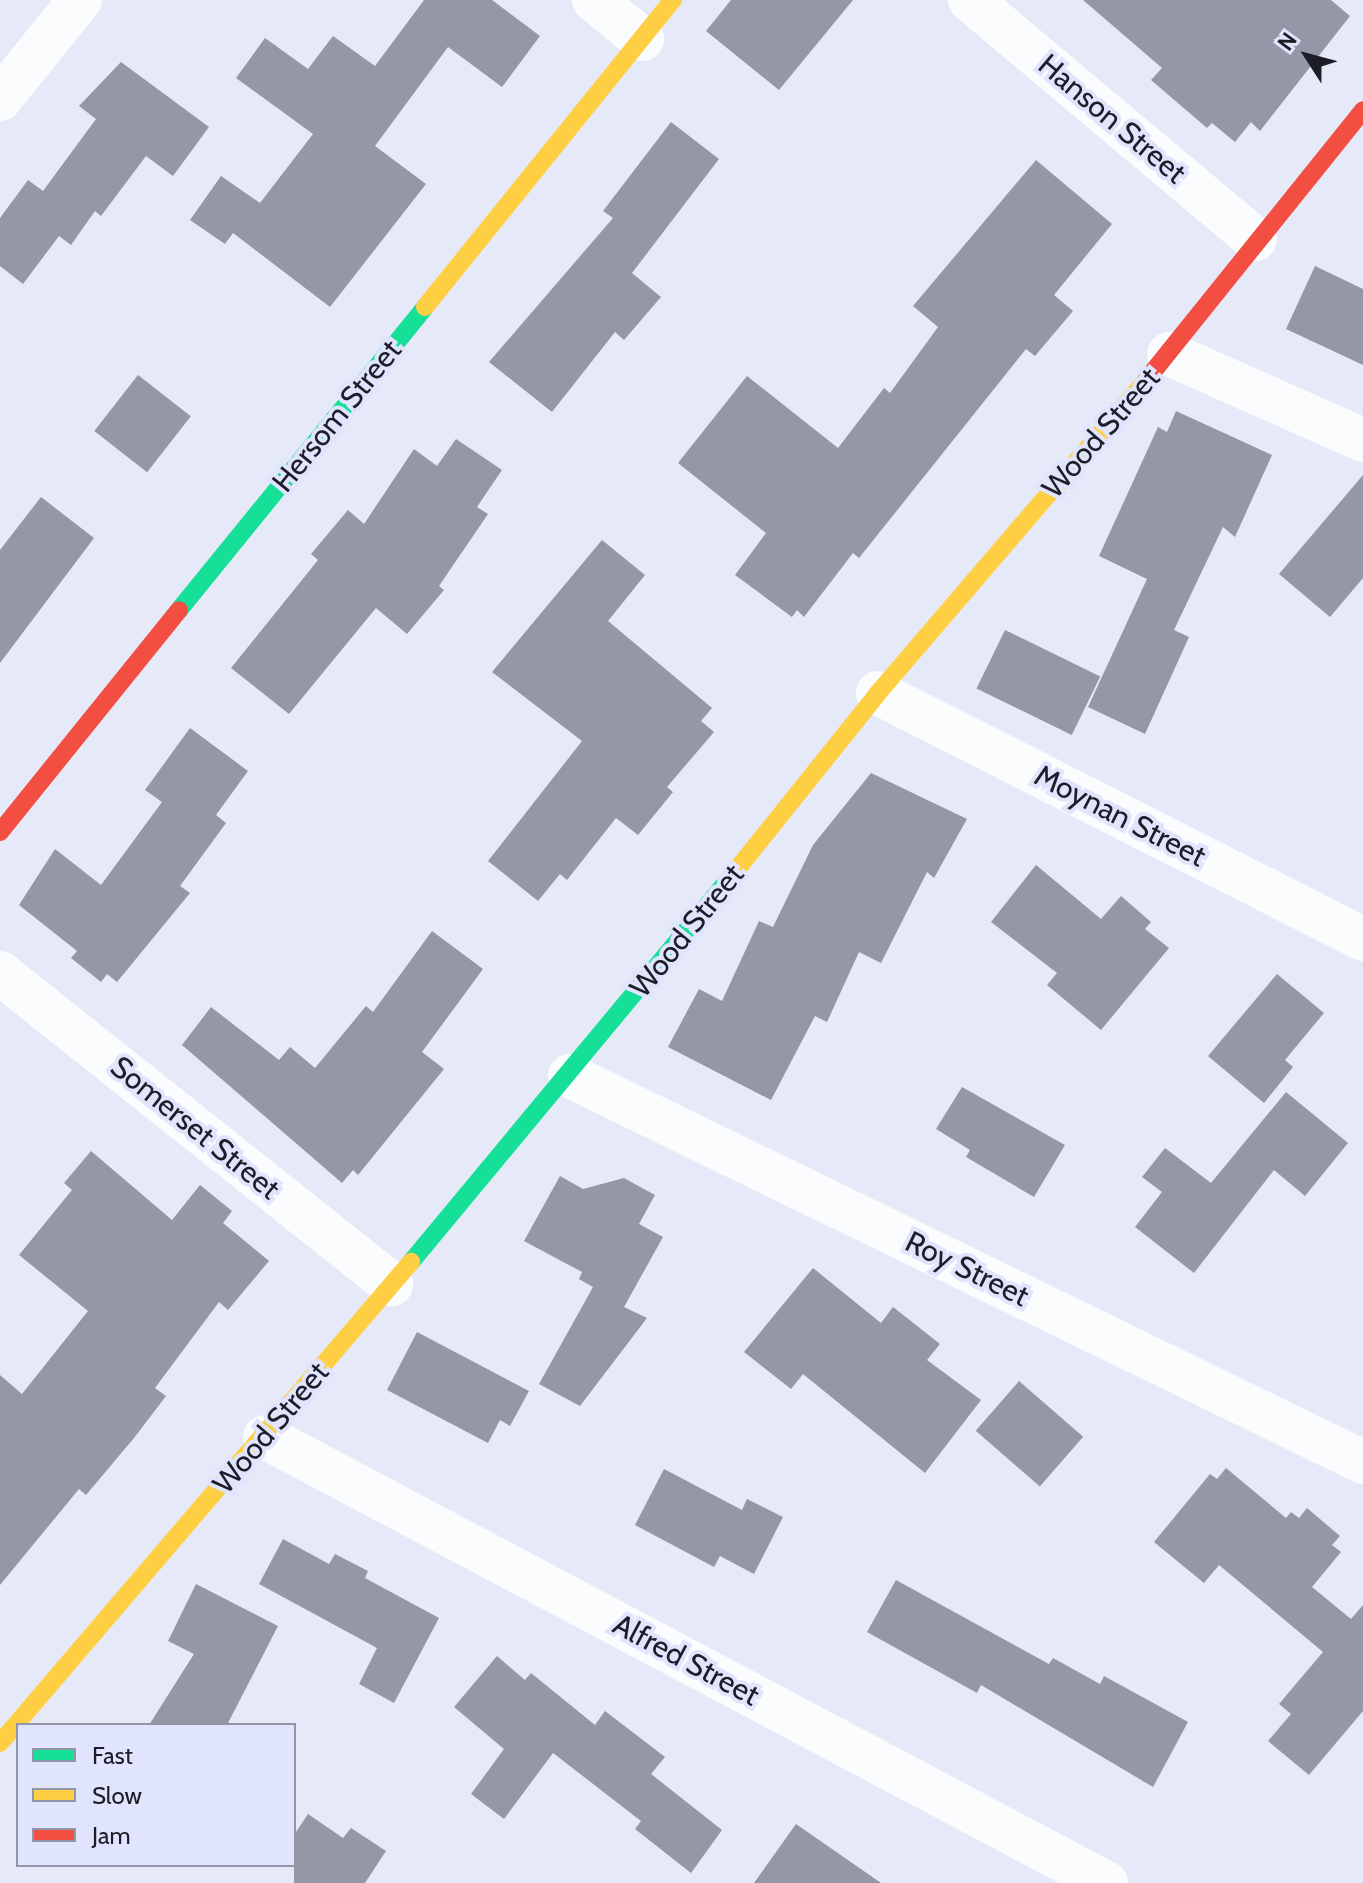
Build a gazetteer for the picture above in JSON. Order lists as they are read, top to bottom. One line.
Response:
{"streets":{"street":["Hanson Street","Hersom Street","Wood Street","Moynan Street","Somerset Street","Roy Street","Alfred Street"]},"crossings":[["Hanson Street","Wood Street"],["Wood Street","Moynan Street"],["Wood Street","Somerset Street"],["Wood Street","Roy Street"],["Wood Street","Alfred Street"]],"legend":["Fast","Slow","Jam"],"north":"top left"}
